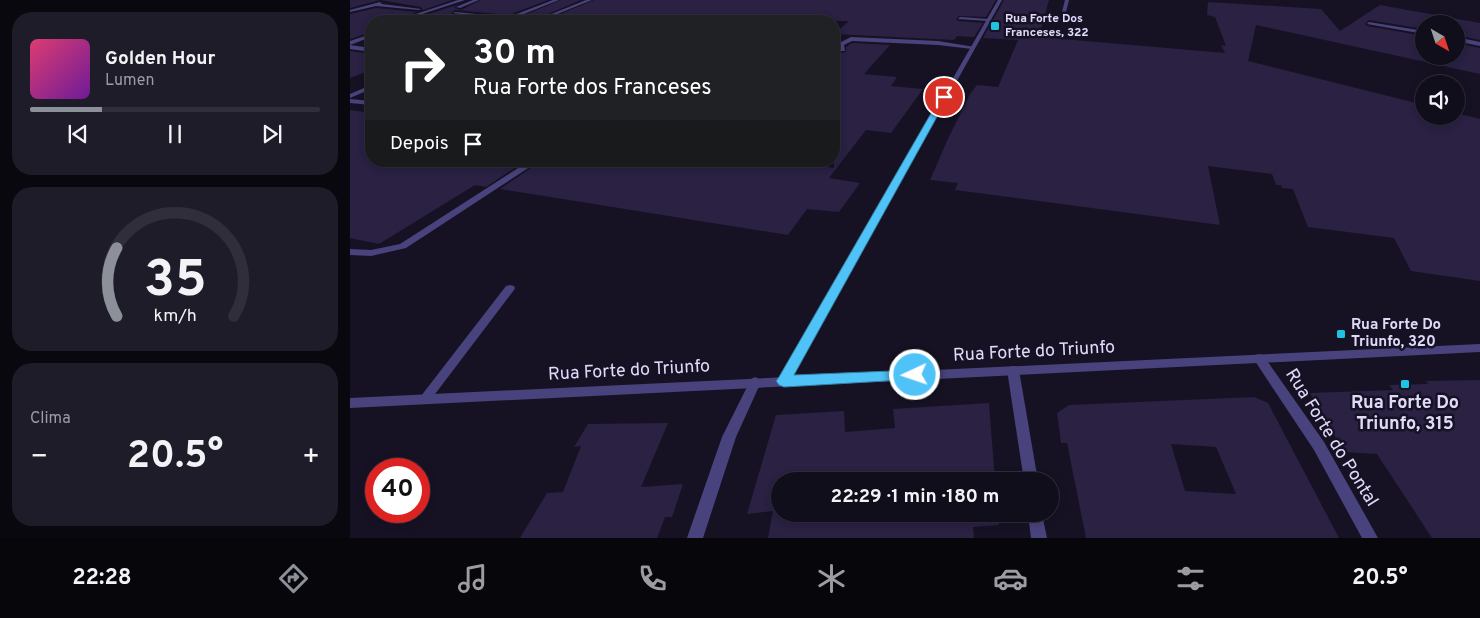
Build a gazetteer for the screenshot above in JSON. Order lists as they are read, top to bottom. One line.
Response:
{"streets":{"street":["Rua Forte do Triunfo","Rua Forte do Pontal"]},"crossings":[["Rua Forte do Triunfo","Rua Forte do Pontal"]],"places":{"transit":["Rua Forte Dos Franceses, 322","Rua Forte Do Triunfo, 320","Rua Forte Do Triunfo, 315"]},"north":"bottom right","page":{"turn":["30 m","Rua Forte dos Franceses"],"song":["Golden Hour","Lumen"],"then":"Depois","tile":"Clima","heat":["−","20.5°","+"],"limit":"40","trip":"22:29 · 1 min · 180 m","tabs":["22:28","20.5°"],"gauge":["35","km/h"]}}
